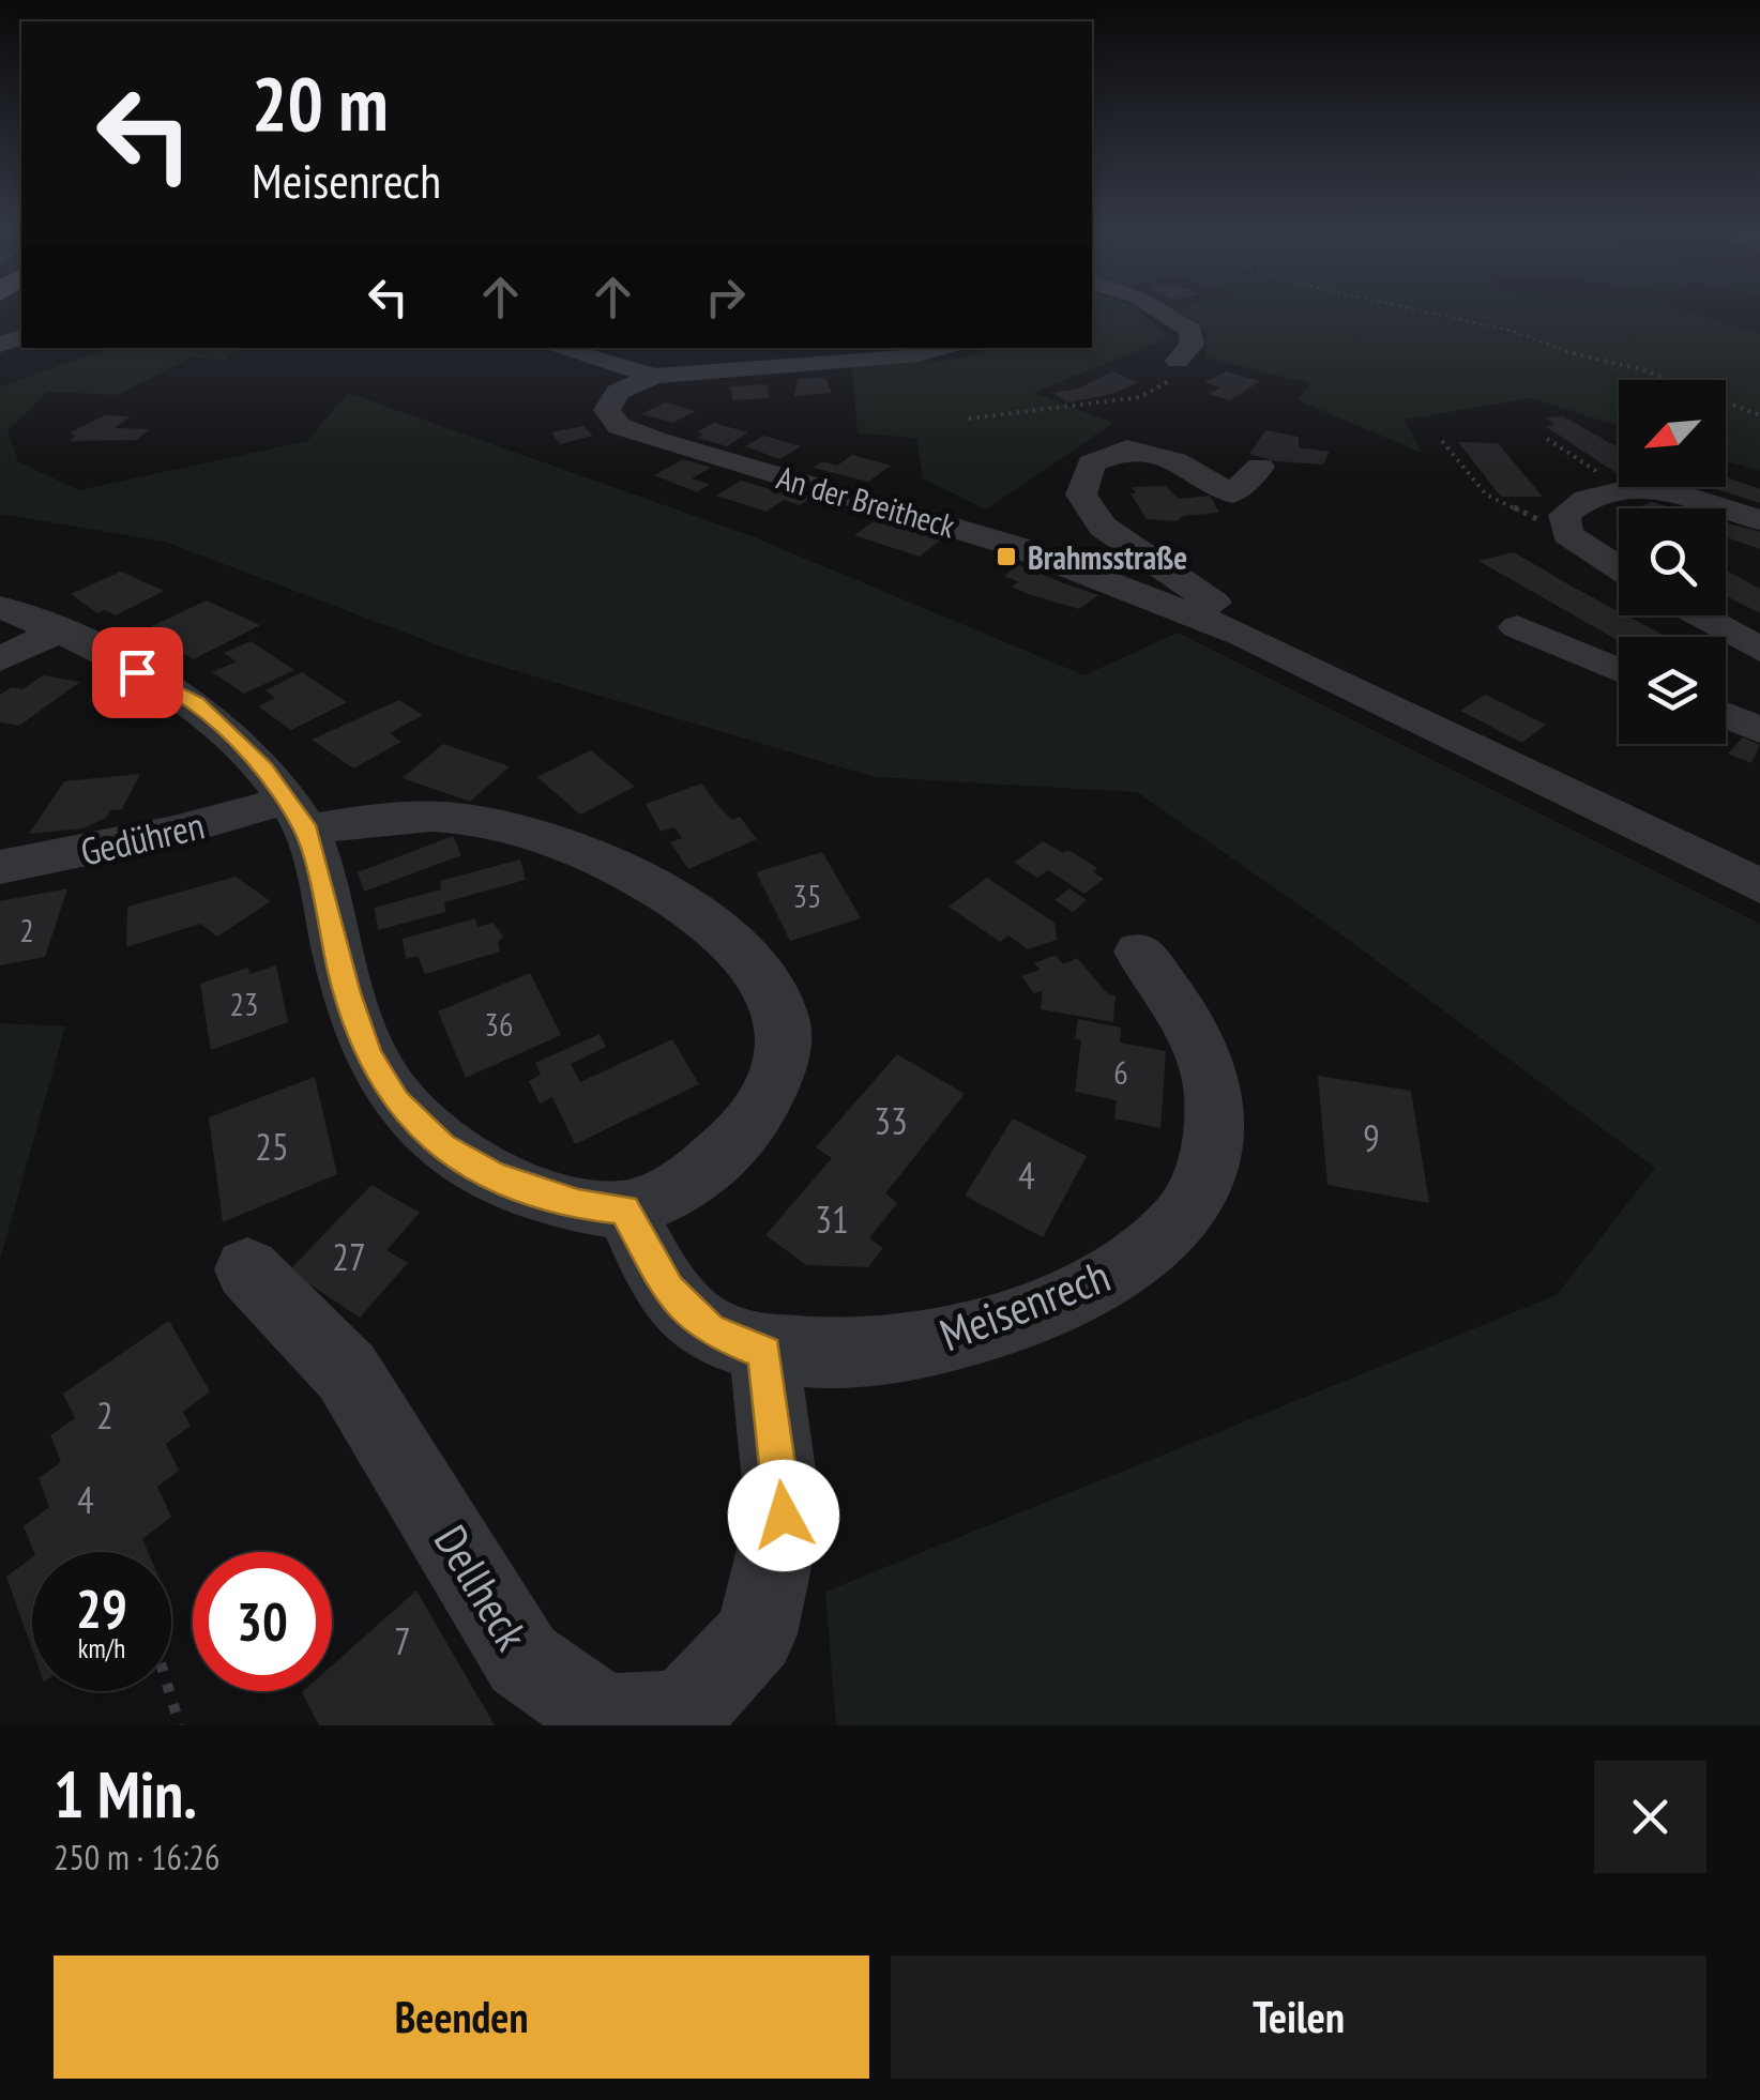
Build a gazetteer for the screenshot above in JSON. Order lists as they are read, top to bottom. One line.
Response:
{"streets":{"street":["An der Breitheck","Gedühren","Meisenrech","Dellheck"]},"crossings":[["Gedühren","Meisenrech"],["Meisenrech","Dellheck"]],"places":{"transit":["Brahmsstraße"]},"house_numbers":["35","2","23","36","6","33","9","25","4","31","27","2","4","7"],"north":"bottom left","page":{"turn":["20 m","Meisenrech"],"speed":"29 km/h","limit":"30","heading":["1 Min.","250 m · 16:26"],"buttons":["Beenden","Teilen"]}}
